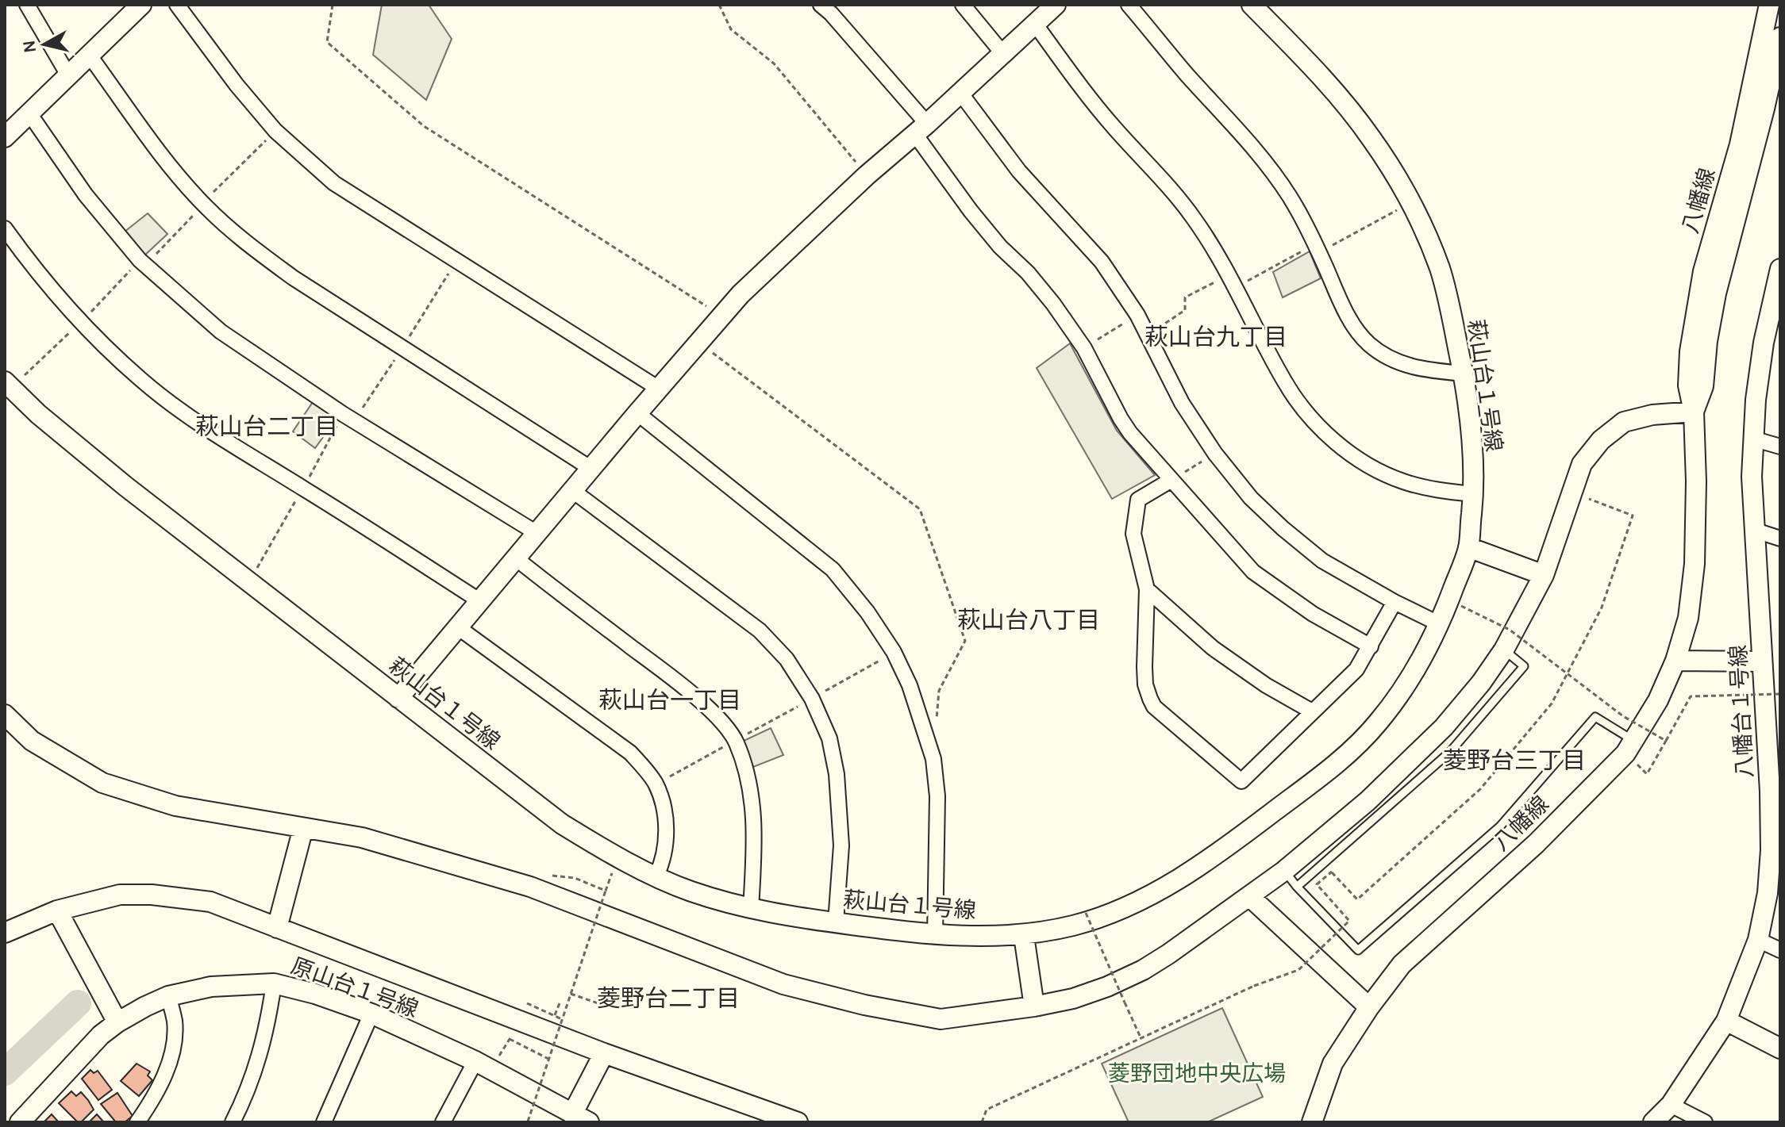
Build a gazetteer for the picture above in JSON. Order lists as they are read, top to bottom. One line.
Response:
{"streets":{"street":["八幡線","萩山台１号線","八幡台１号線","原山台１号線"]},"districts":["萩山台九丁目","萩山台二丁目","萩山台八丁目","萩山台一丁目","菱野台三丁目","菱野台二丁目"],"parks":["菱野団地中央広場"],"north":"left"}
